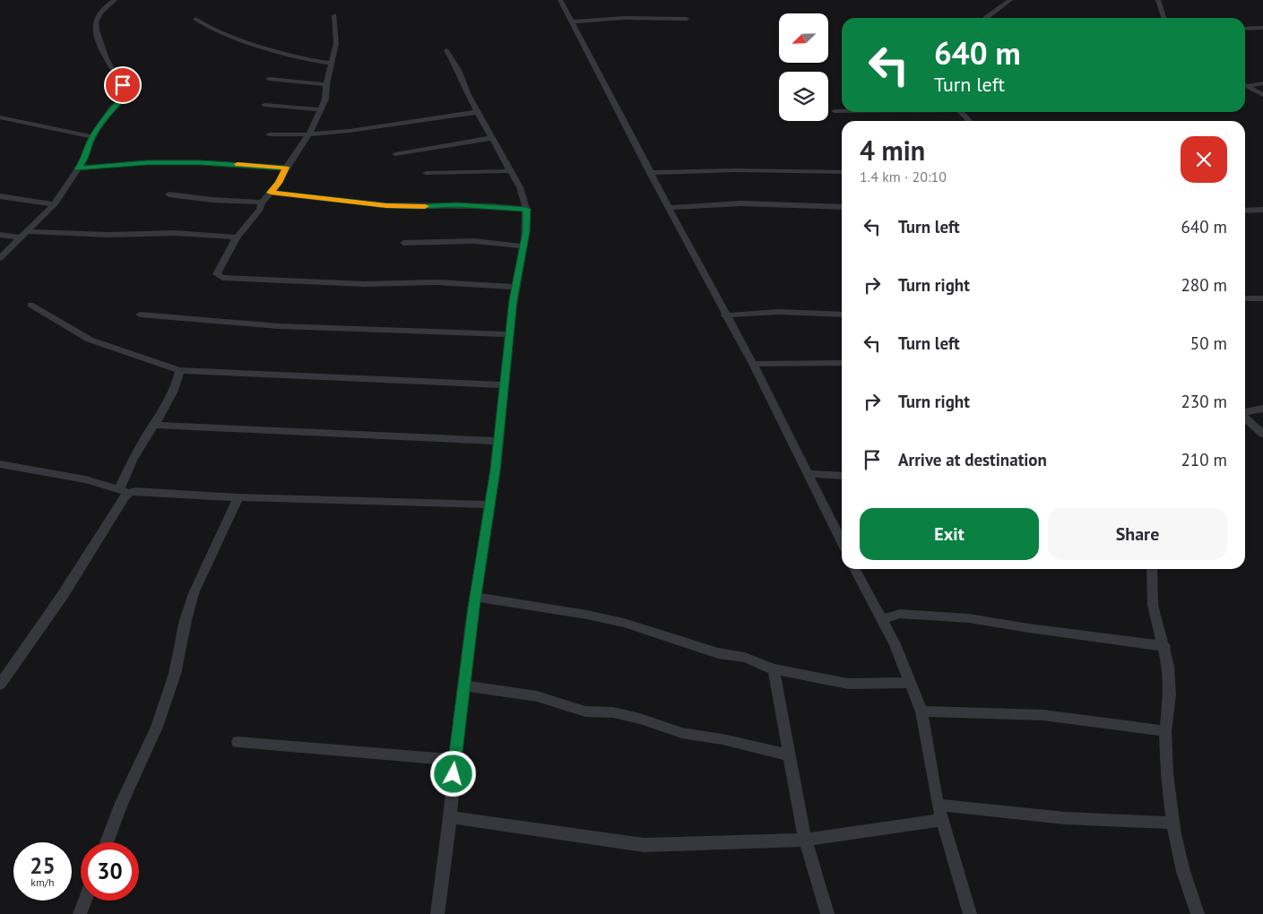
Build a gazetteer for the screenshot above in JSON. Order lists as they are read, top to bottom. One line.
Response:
{"north":"bottom left","page":{"turn":["640 m","Turn left"],"heading":["4 min","1.4 km · 20:10"],"list":[{"name":"Turn left","value":"640 m"},{"name":"Turn right","value":"280 m"},{"name":"Turn left","value":"50 m"},{"name":"Turn right","value":"230 m"},{"name":"Arrive at destination","value":"210 m"}],"buttons":["Exit","Share"],"speed":"25 km/h","limit":"30"}}
